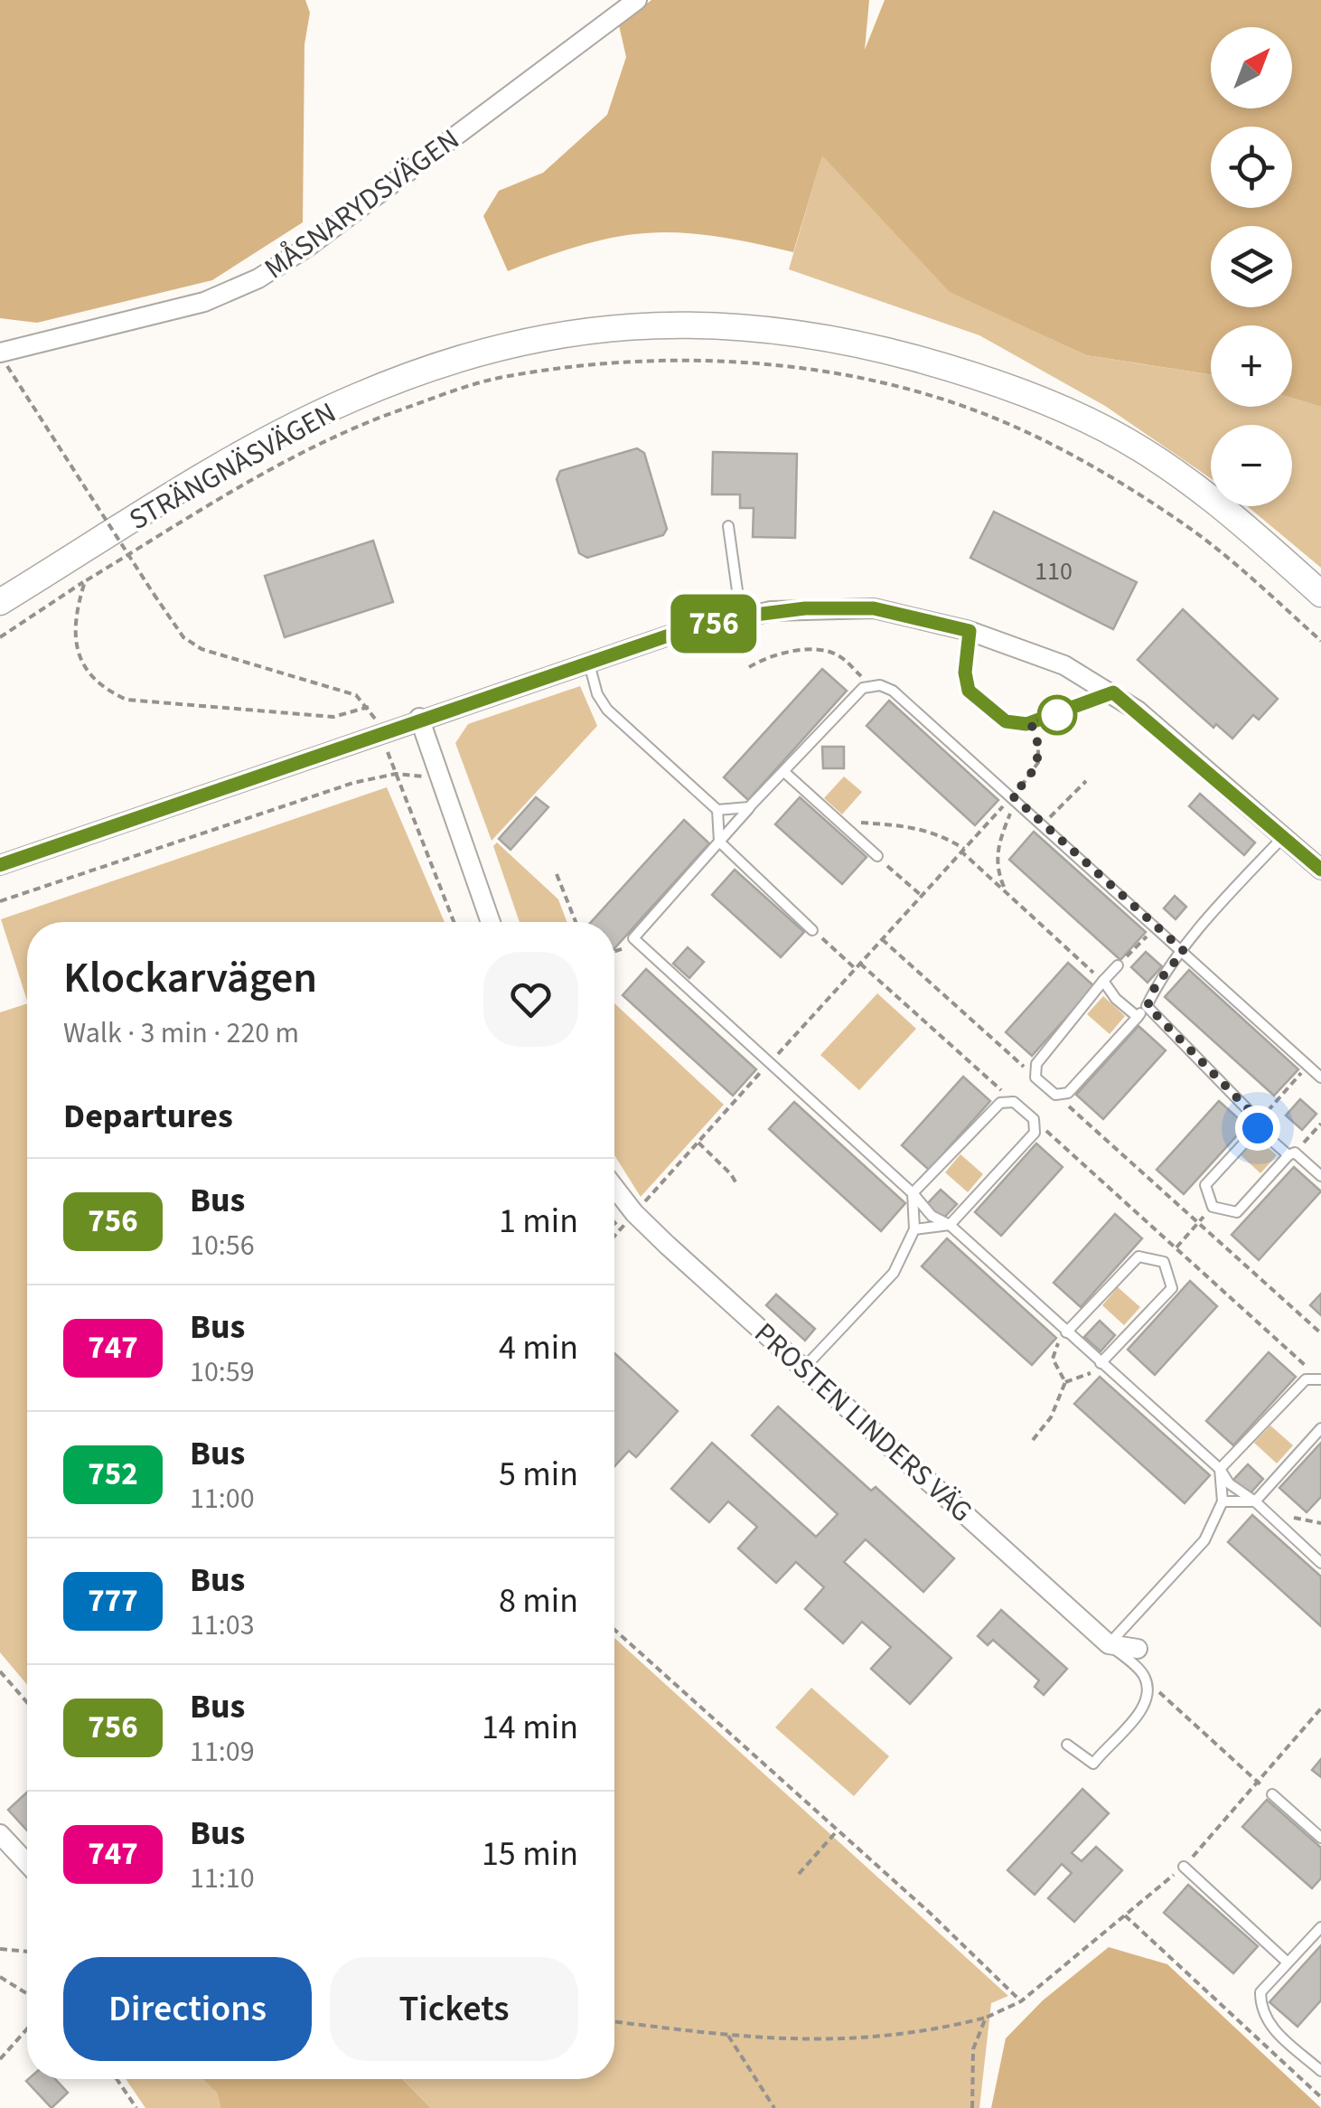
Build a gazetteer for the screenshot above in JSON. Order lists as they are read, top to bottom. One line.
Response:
{"streets":{"main road":["STRÄNGNÄSVÄGEN"],"street":["MÅSNARYDSVÄGEN","PROSTEN LINDERS VÄG"]},"lines":["bus line 756"],"house_numbers":["110"],"north":"top right","page":{"on_map":"756","map_buttons":["+","−"],"heading":[["Klockarvägen","Walk · 3 min · 220 m"],"Departures"],"list":[{"mark":"756","name":"Bus","note":"10:56","value":"1 min"},{"mark":"747","name":"Bus","note":"10:59","value":"4 min"},{"mark":"752","name":"Bus","note":"11:00","value":"5 min"},{"mark":"777","name":"Bus","note":"11:03","value":"8 min"},{"mark":"756","name":"Bus","note":"11:09","value":"14 min"},{"mark":"747","name":"Bus","note":"11:10","value":"15 min"}],"buttons":["Directions","Tickets"]}}
